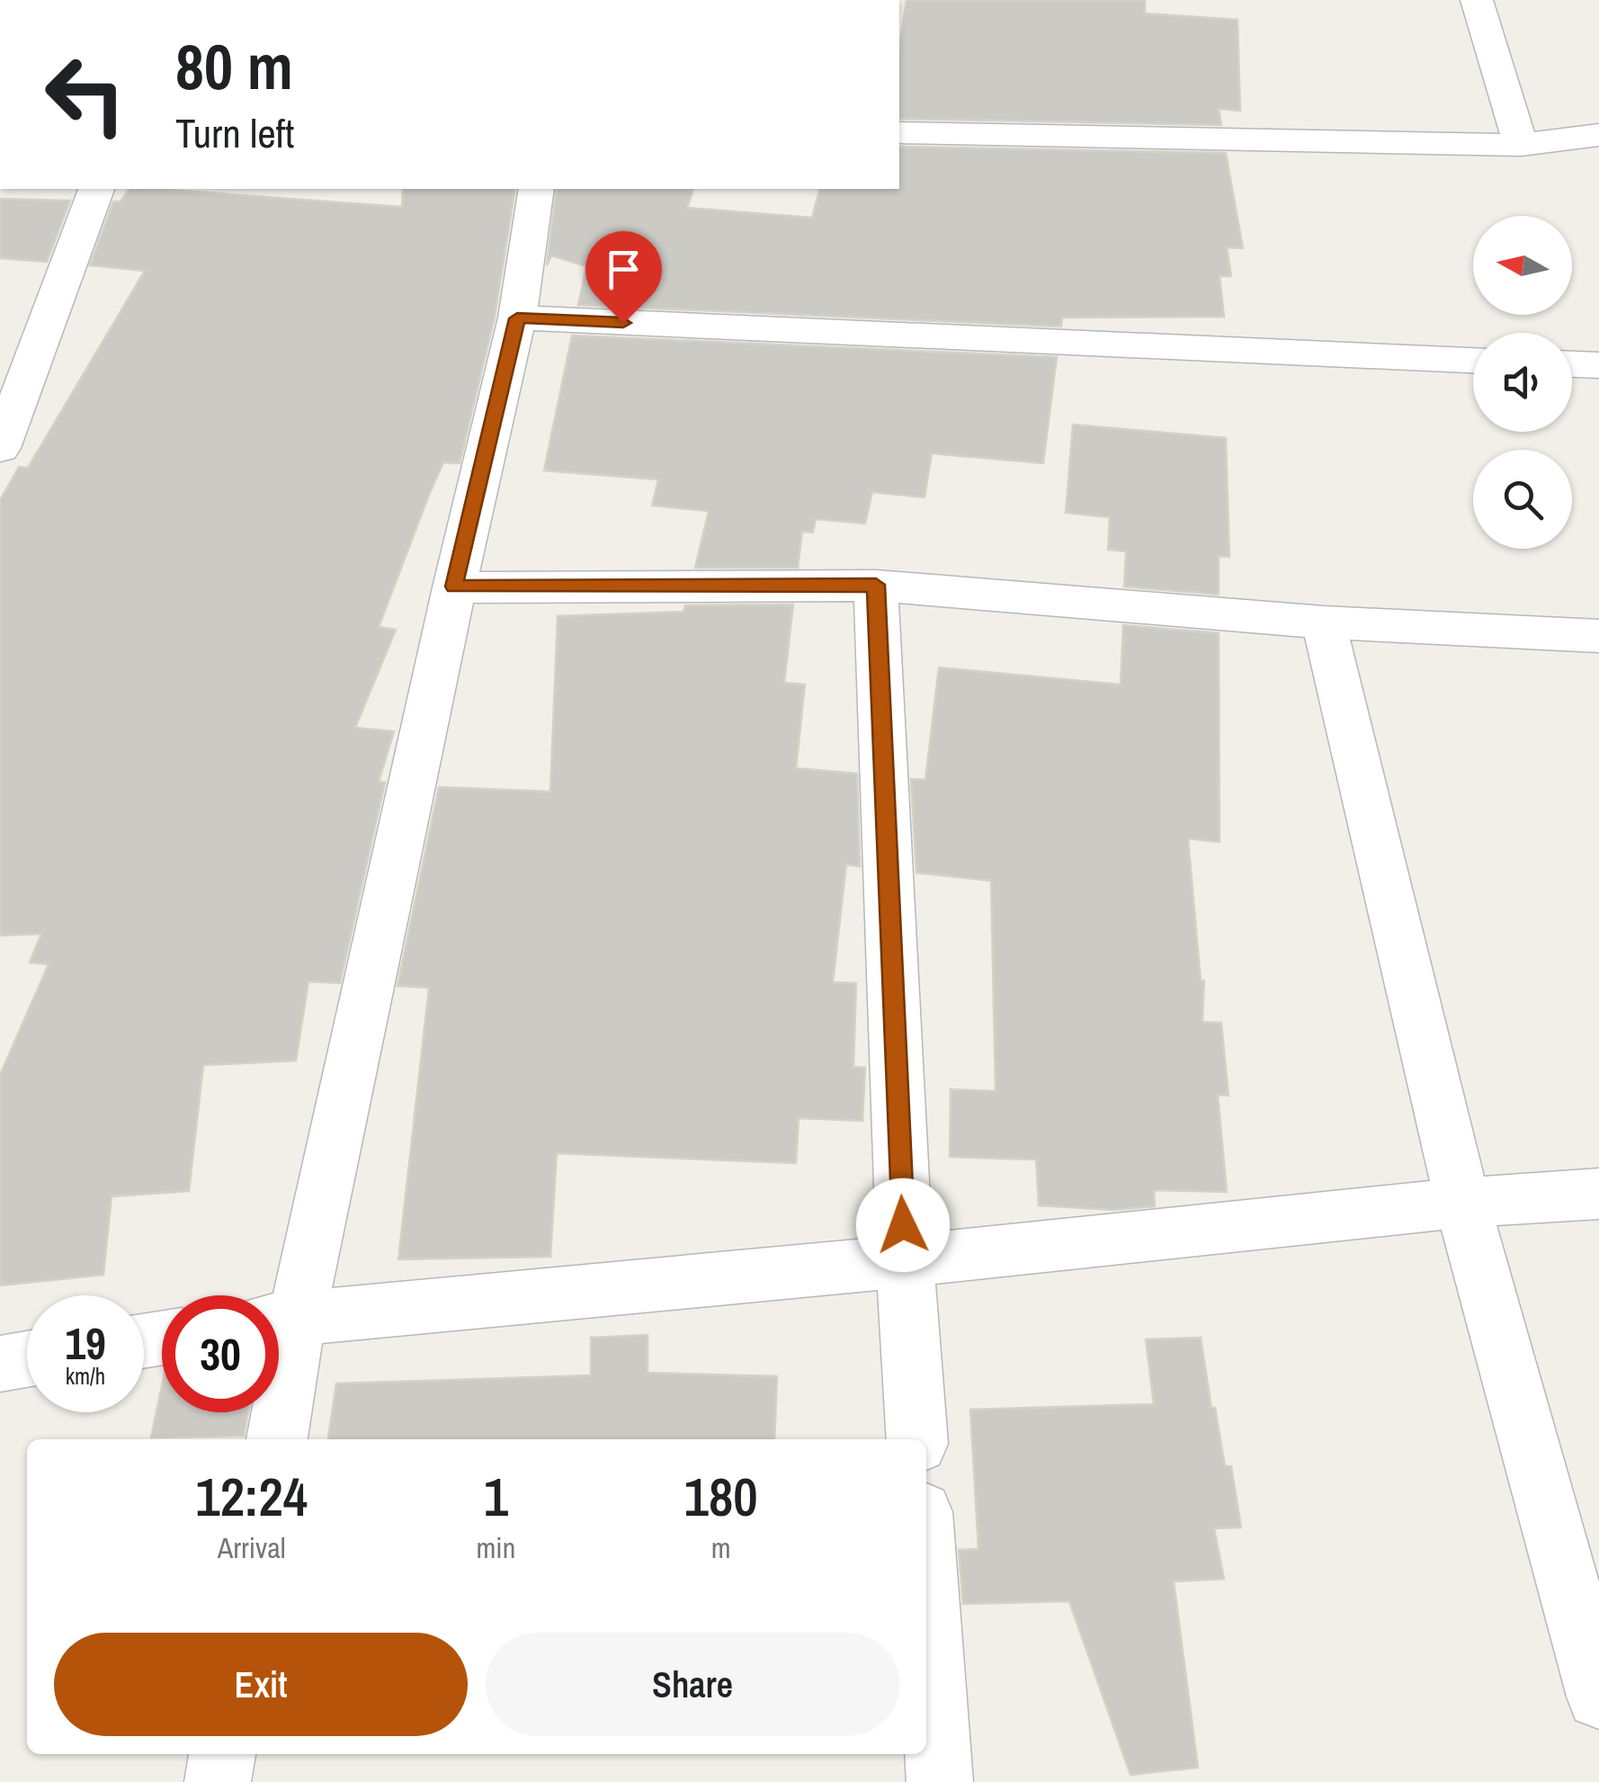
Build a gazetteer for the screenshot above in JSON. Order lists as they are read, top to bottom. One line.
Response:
{"north":"left","page":{"turn":["80 m","Turn left"],"speed":"19 km/h","limit":"30","eta":["12:24","Arrival","1","min","180","m"],"buttons":["Exit","Share"]}}
